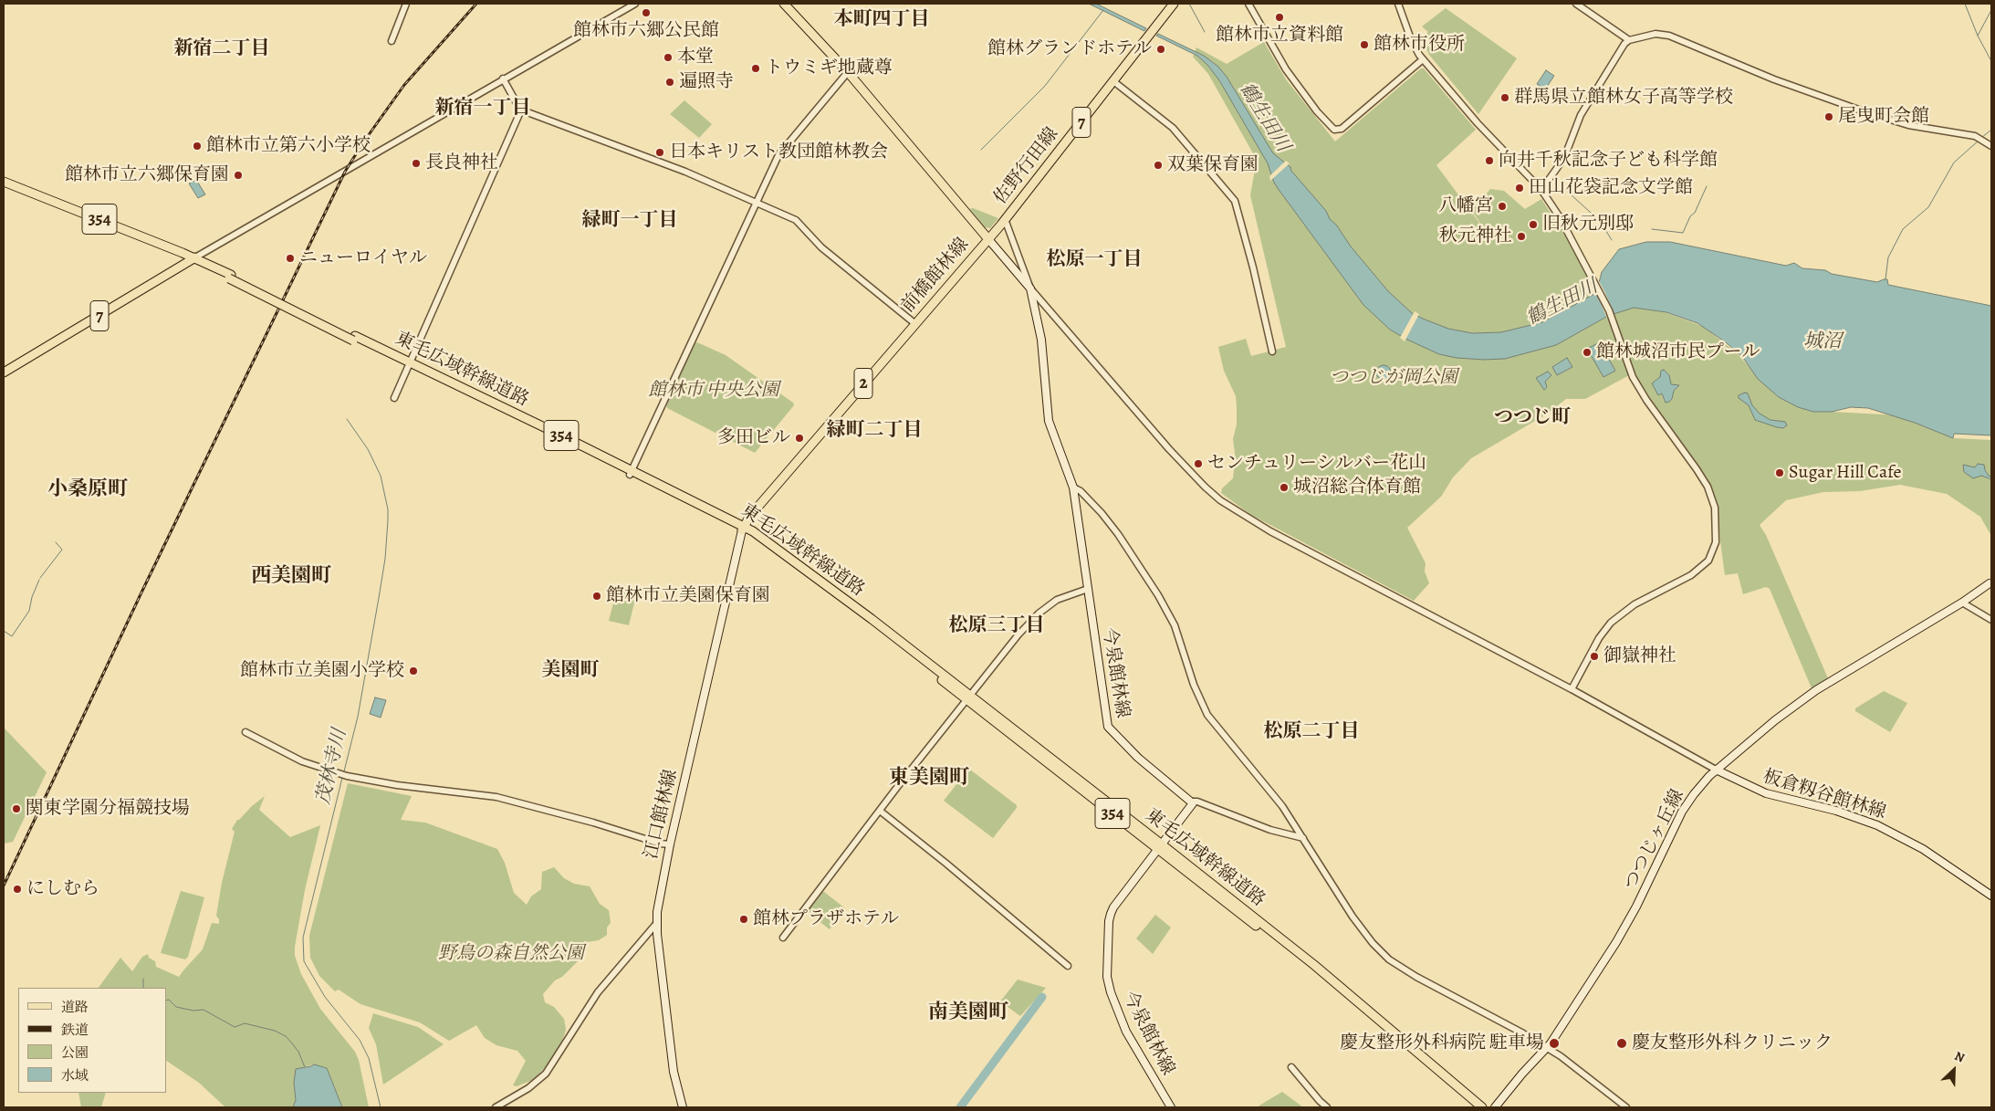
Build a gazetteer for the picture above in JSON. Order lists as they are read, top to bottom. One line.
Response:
{"streets":{"main road":["7","佐野行田線","354","前橋館林線","東毛広域幹線道路","2","今泉館林線","板倉籾谷館林線","江口館林線","つつじヶ丘線"]},"crossings":[["7","東毛広域幹線道路"],["佐野行田線","前橋館林線"],["佐野行田線","今泉館林線"],["前橋館林線","東毛広域幹線道路"],["前橋館林線","今泉館林線"],["前橋館林線","江口館林線"],["東毛広域幹線道路","今泉館林線"],["東毛広域幹線道路","江口館林線"],["板倉籾谷館林線","つつじヶ丘線"]],"districts":["本町四丁目","新宿二丁目","新宿一丁目","緑町一丁目","松原一丁目","つつじ町","緑町二丁目","小桑原町","西美園町","松原三丁目","美園町","松原二丁目","東美園町","南美園町"],"water":["鶴生田川","城沼","茂林寺川"],"parks":["つつじが岡公園","館林市 中央公園","野鳥の森自然公園"],"places":["館林市六郷公民館","館林市立資料館","館林市役所","館林グランドホテル","本堂","トウミギ地蔵尊","遍照寺","群馬県立館林女子高等学校","尾曳町会館","館林市立第六小学校","日本キリスト教団館林教会","向井千秋記念子ども科学館","長良神社","双葉保育園","館林市立六郷保育園","田山花袋記念文学館","八幡宮","旧秋元別邸","秋元神社","ニューロイヤル","館林城沼市民プール","多田ビル","センチュリーシルバー花山","Sugar Hill Cafe","城沼総合体育館","館林市立美園保育園","御嶽神社","館林市立美園小学校","関東学園分福競技場","にしむら","館林プラザホテル","慶友整形外科病院 駐車場","慶友整形外科クリニック"],"legend":["道路","鉄道","公園","水域"],"north":"top right"}
